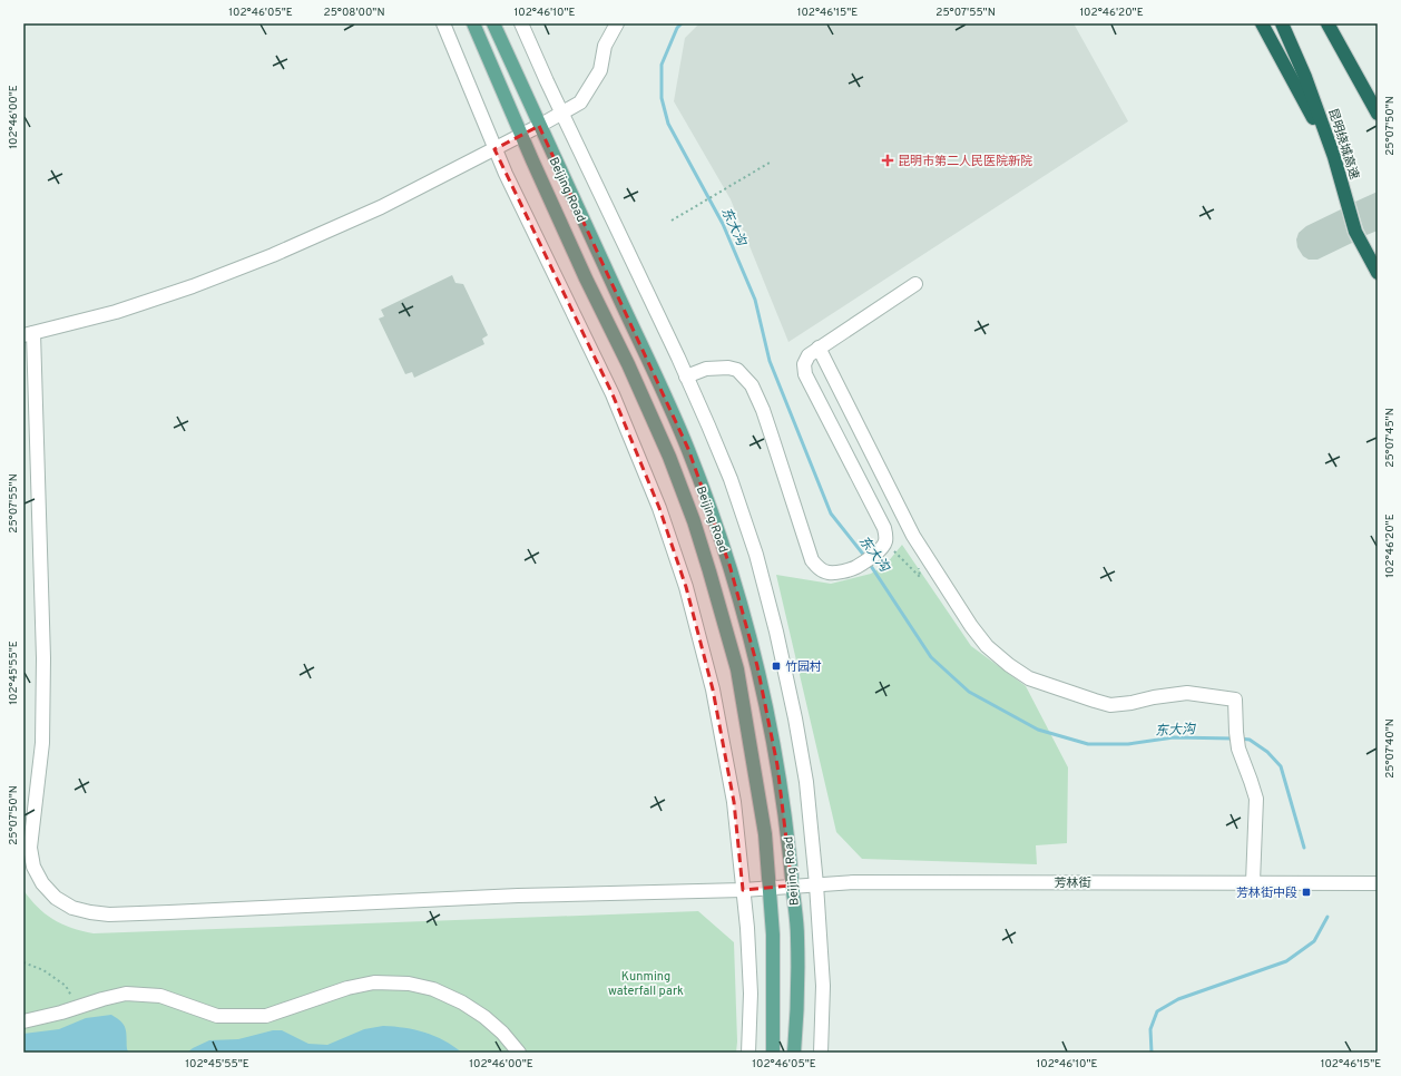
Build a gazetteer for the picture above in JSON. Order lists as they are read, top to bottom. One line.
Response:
{"streets":{"highway":["昆明绕城高速"],"main road":["Beijing Road"],"street":["芳林街"]},"crossings":[["Beijing Road","芳林街"]],"water":["东大沟"],"parks":["Kunming waterfall park"],"places":{"health":["昆明市第二人民医院新院"],"transit":["竹园村","芳林街中段"]},"coordinates":["102°46'05\"E","25°08'00\"N","102°46'10\"E","102°46'15\"E","25°07'55\"N","102°46'20\"E","102°46'00\"E","25°07'50\"N","25°07'45\"N","102°45'55\"E","25°07'40\"N"]}
